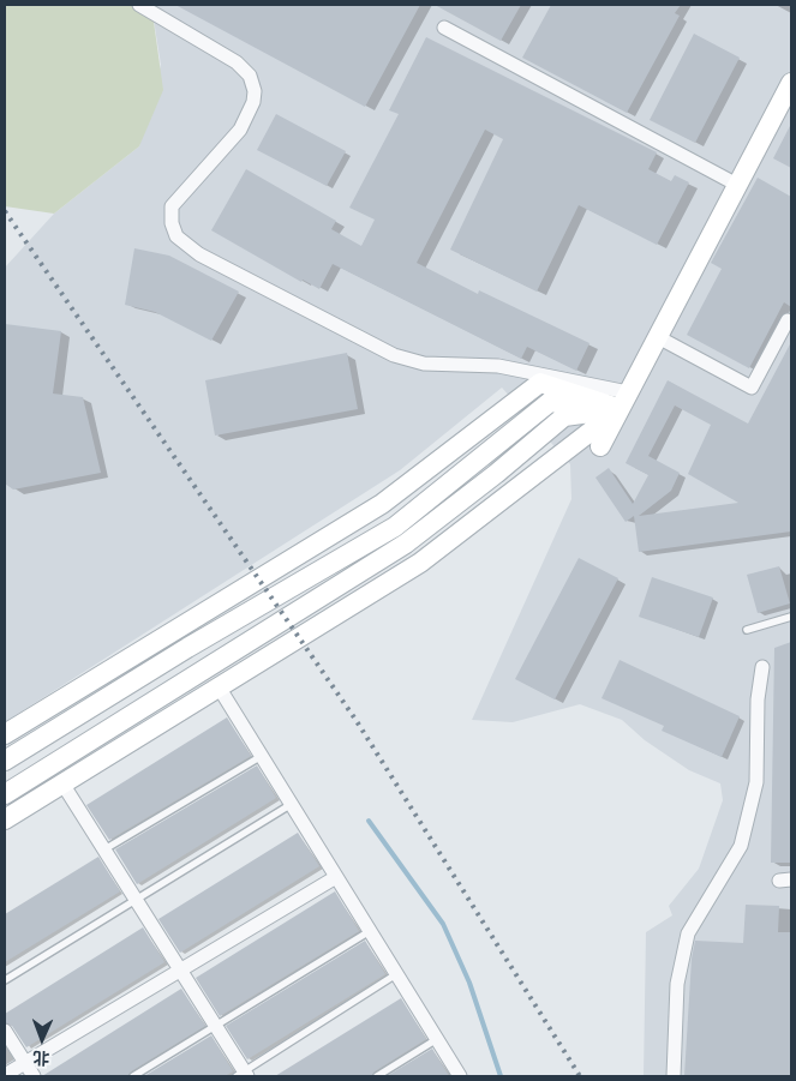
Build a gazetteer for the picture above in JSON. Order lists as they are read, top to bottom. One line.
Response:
{"north":"bottom"}
